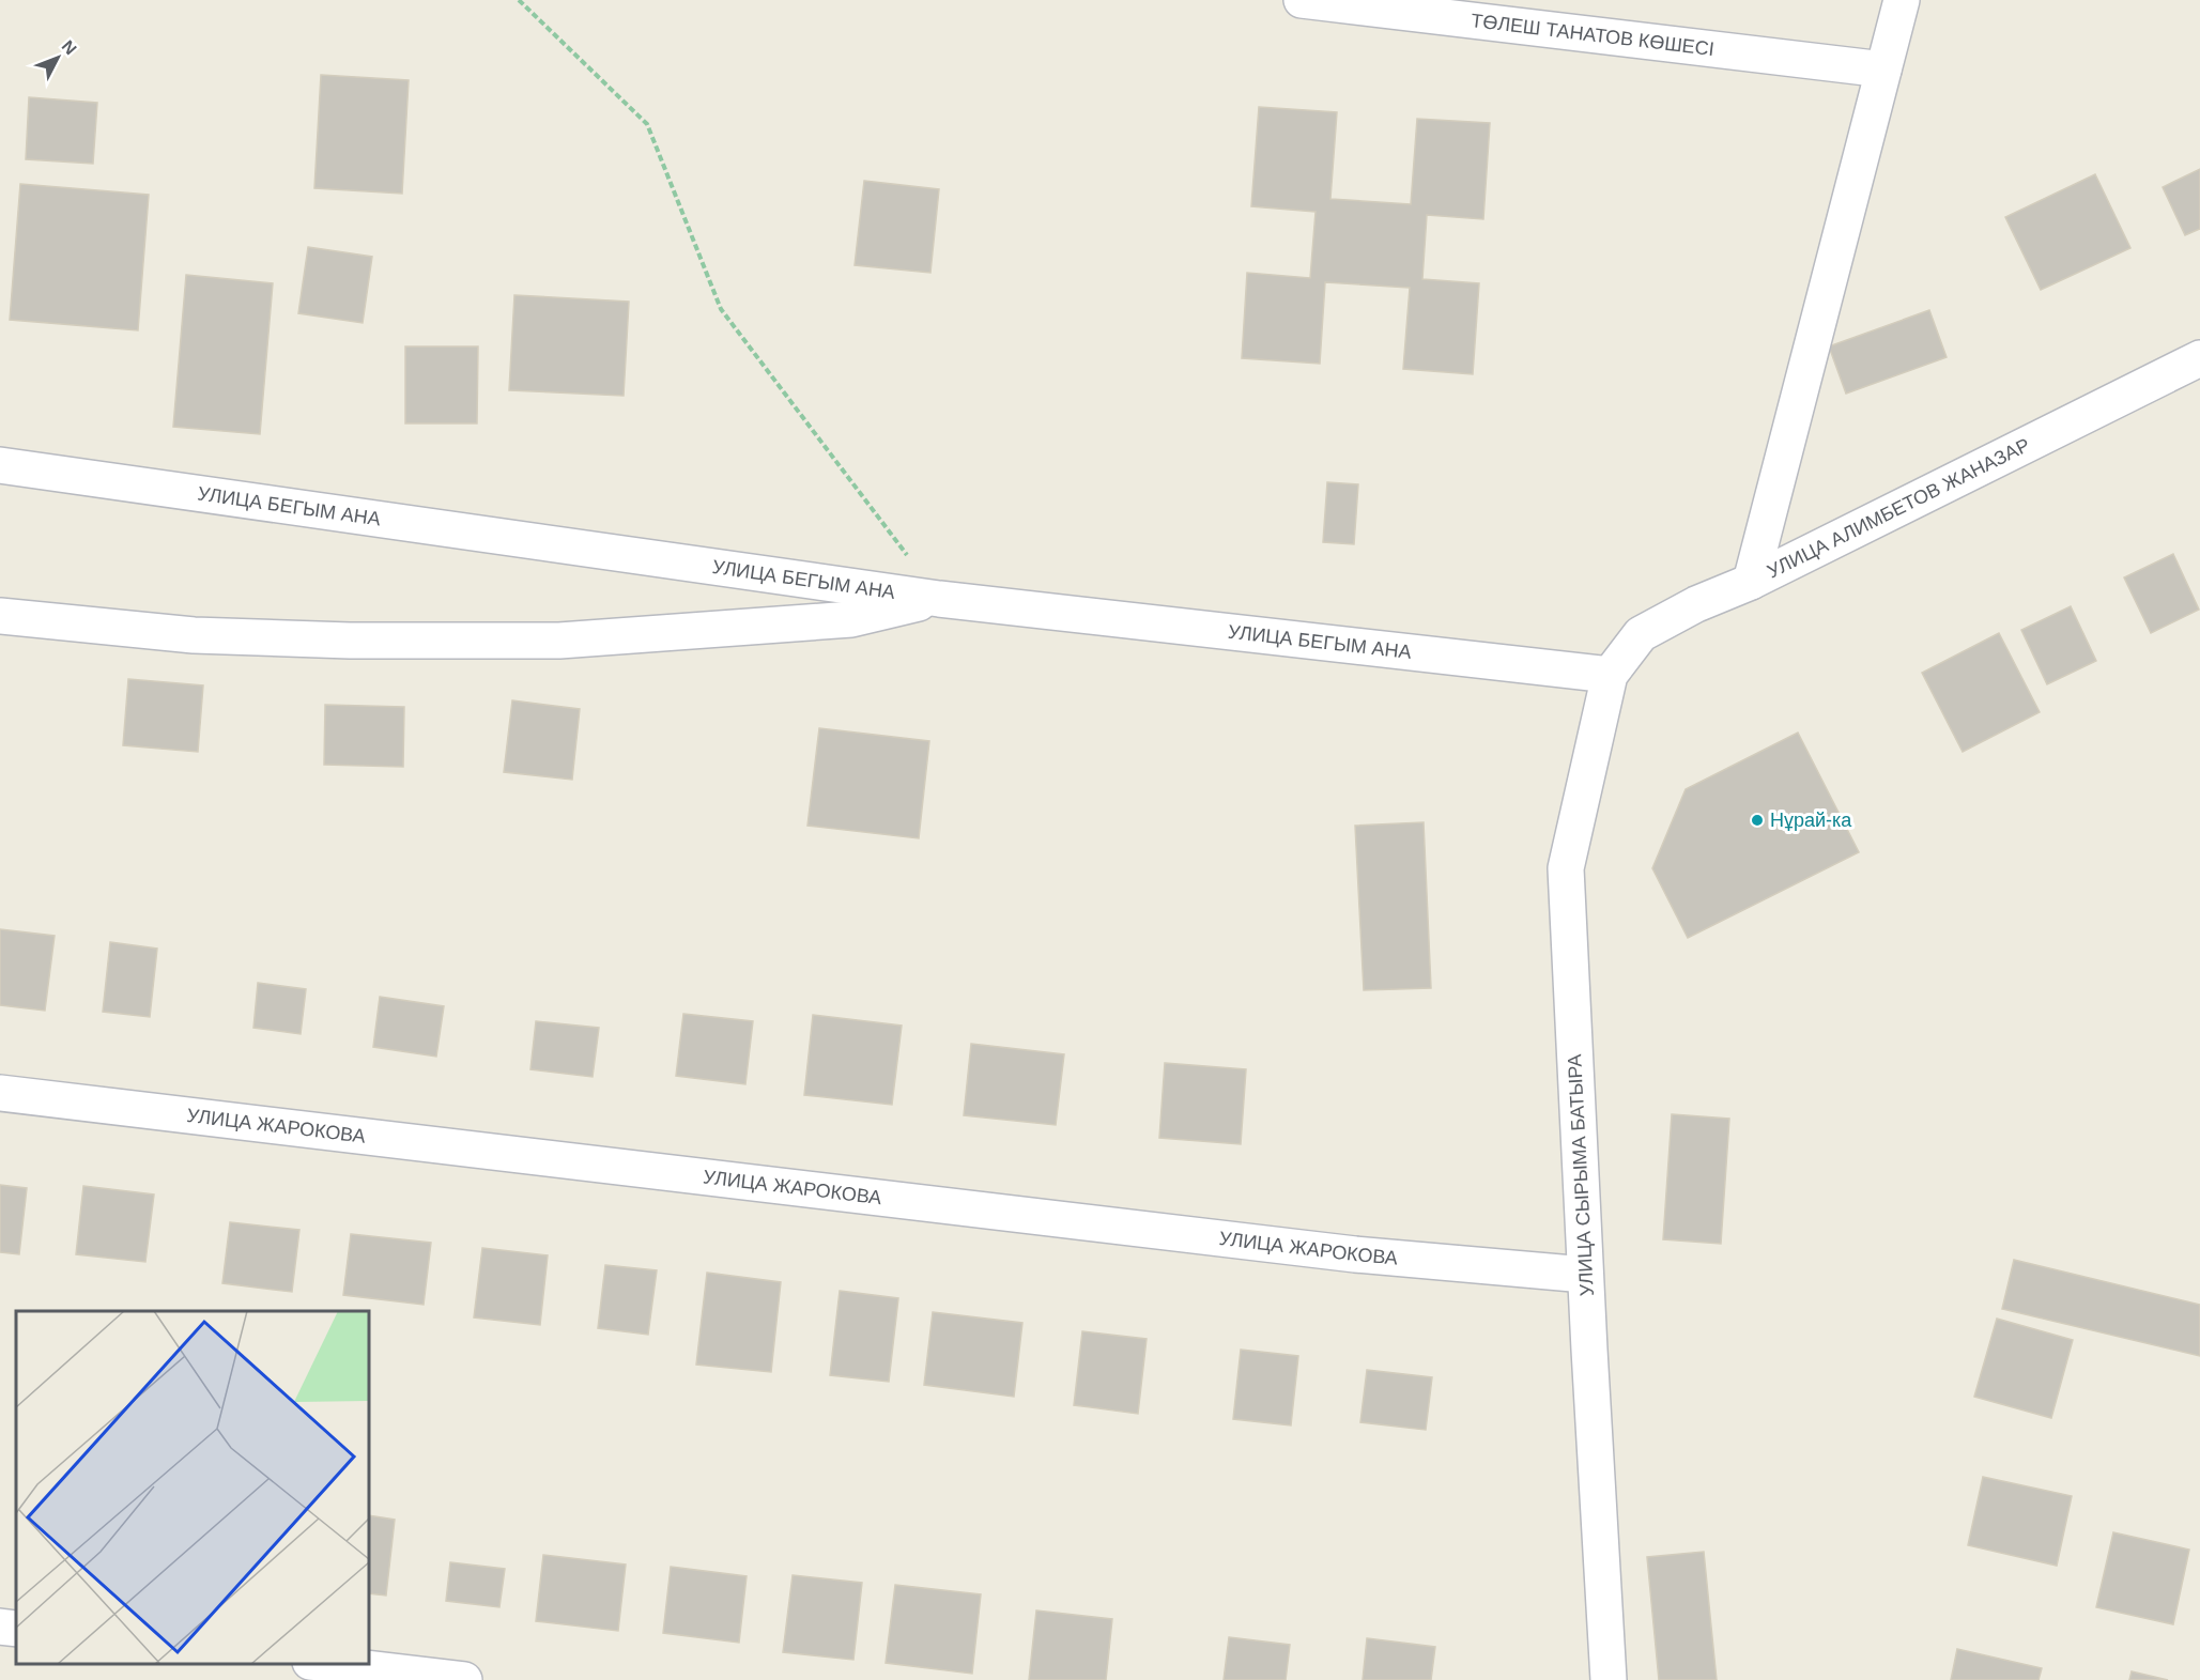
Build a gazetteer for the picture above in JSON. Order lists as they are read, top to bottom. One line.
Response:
{"streets":{"street":["ТӨЛЕШ ТАНАТОВ КӨШЕСІ","УЛИЦА БЕГЫМ АНА","УЛИЦА АЛИМБЕТОВ ЖАНАЗАР","УЛИЦА ЖАРОКОВА","УЛИЦА СЫРЫМА БАТЫРА"]},"crossings":[["УЛИЦА БЕГЫМ АНА","УЛИЦА АЛИМБЕТОВ ЖАНАЗАР"],["УЛИЦА БЕГЫМ АНА","УЛИЦА СЫРЫМА БАТЫРА"],["УЛИЦА АЛИМБЕТОВ ЖАНАЗАР","УЛИЦА СЫРЫМА БАТЫРА"],["УЛИЦА ЖАРОКОВА","УЛИЦА СЫРЫМА БАТЫРА"]],"places":["Нұрай-ка"],"north":"top right"}
